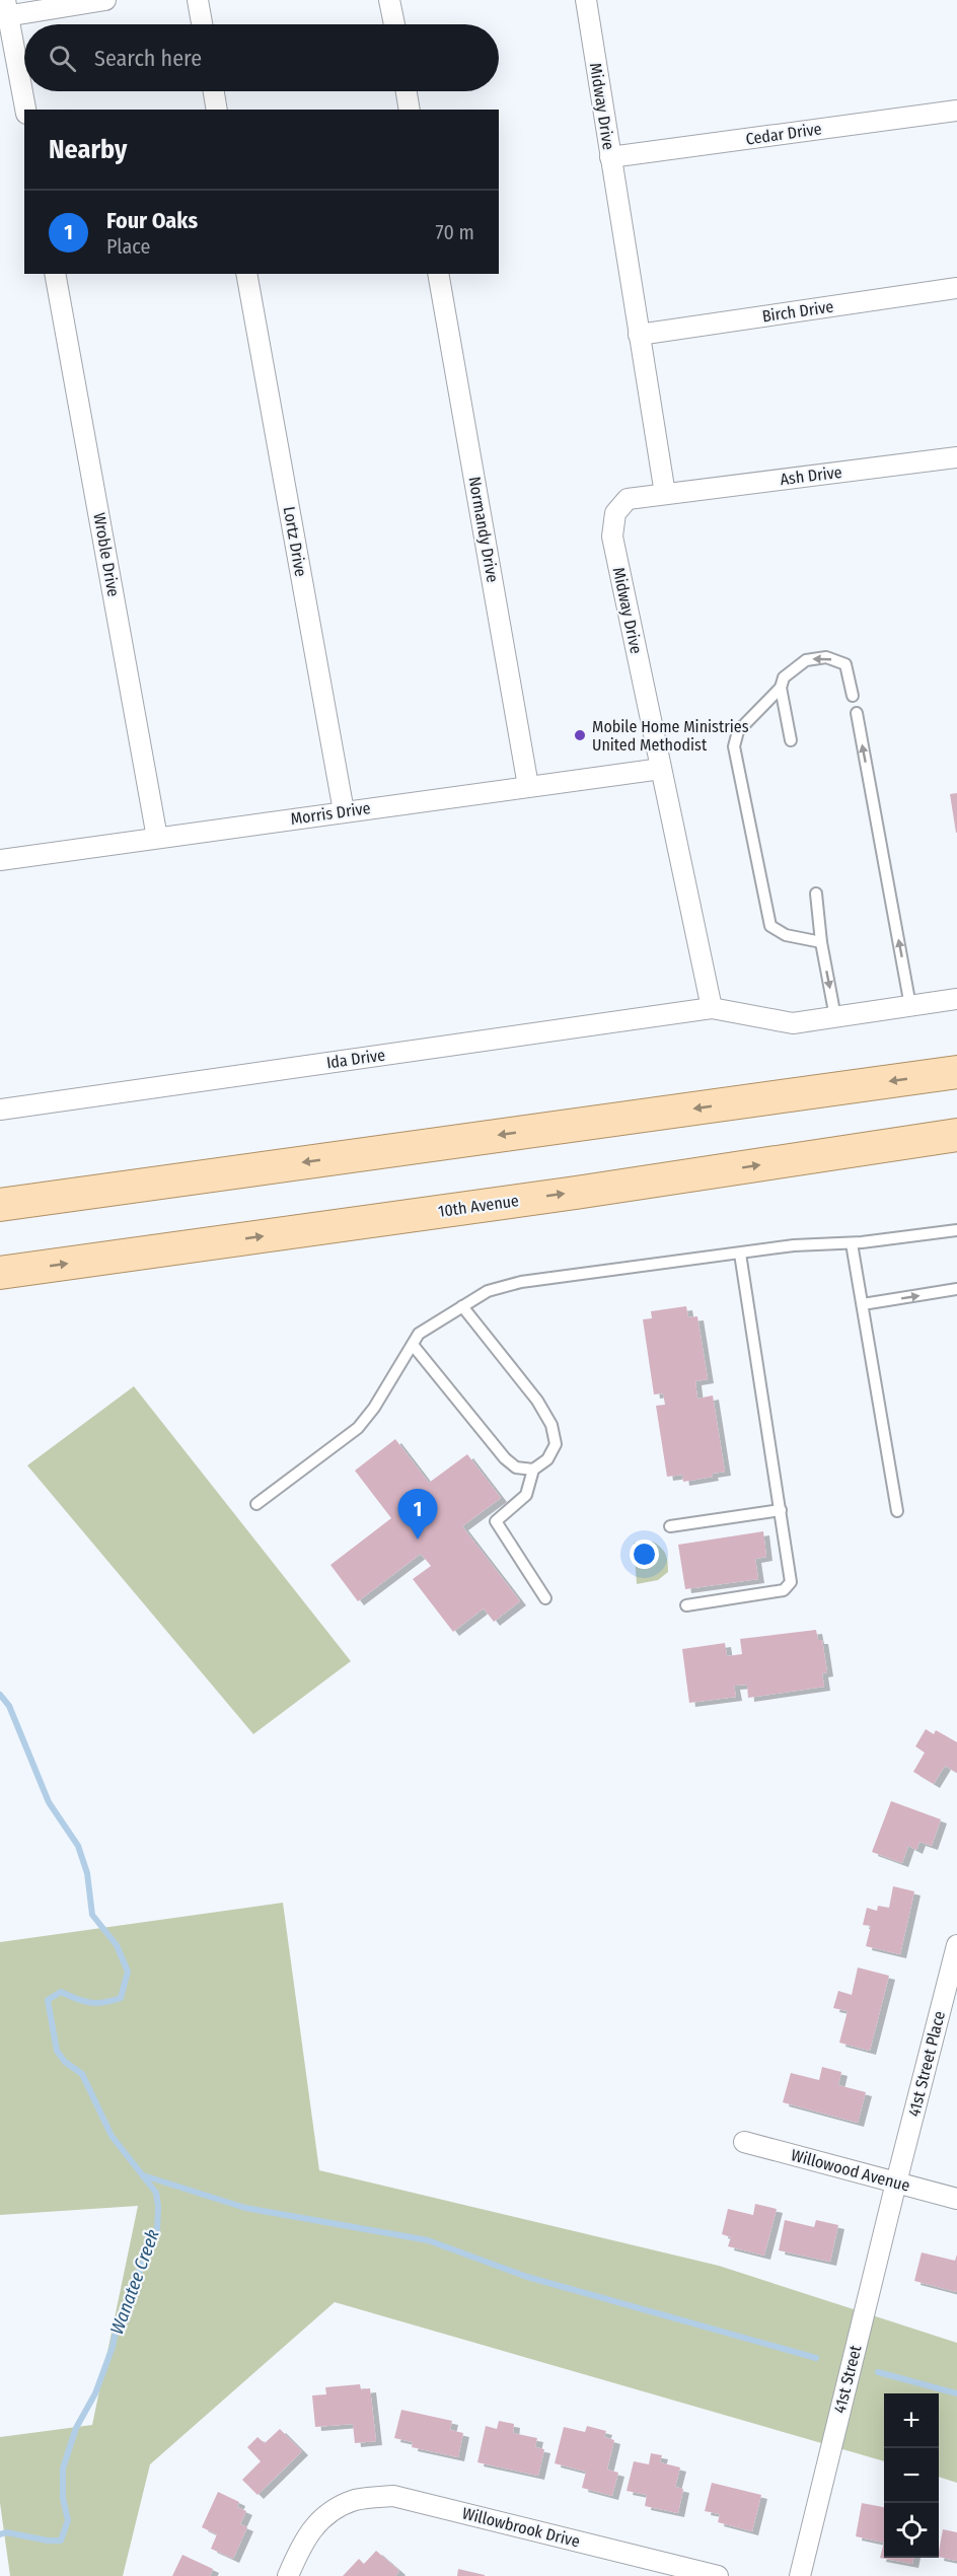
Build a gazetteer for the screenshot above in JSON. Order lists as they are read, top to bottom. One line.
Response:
{"streets":{"main road":["10th Avenue"],"street":["Midway Drive","Cedar Drive","Birch Drive","Ash Drive","Normandy Drive","Lortz Drive","Wroble Drive","Morris Drive","Ida Drive","41st Street Place","Willowood Avenue","41st Street","Willowbrook Drive"]},"crossings":[["Midway Drive","Cedar Drive"],["Midway Drive","Birch Drive"],["Midway Drive","Ash Drive"],["Midway Drive","Morris Drive"],["Midway Drive","Ida Drive"],["Normandy Drive","Morris Drive"],["Lortz Drive","Morris Drive"],["Wroble Drive","Morris Drive"],["41st Street Place","Willowood Avenue"],["41st Street Place","41st Street"],["Willowood Avenue","41st Street"]],"water":["Wanatee Creek"],"places":["Mobile Home Ministries United Methodist"],"page":{"search":"Search here","heading":"Nearby","list":[{"mark":"1","name":"Four Oaks","note":"Place","value":"70 m"}],"pins":"1","map_buttons":["+","−"]}}
